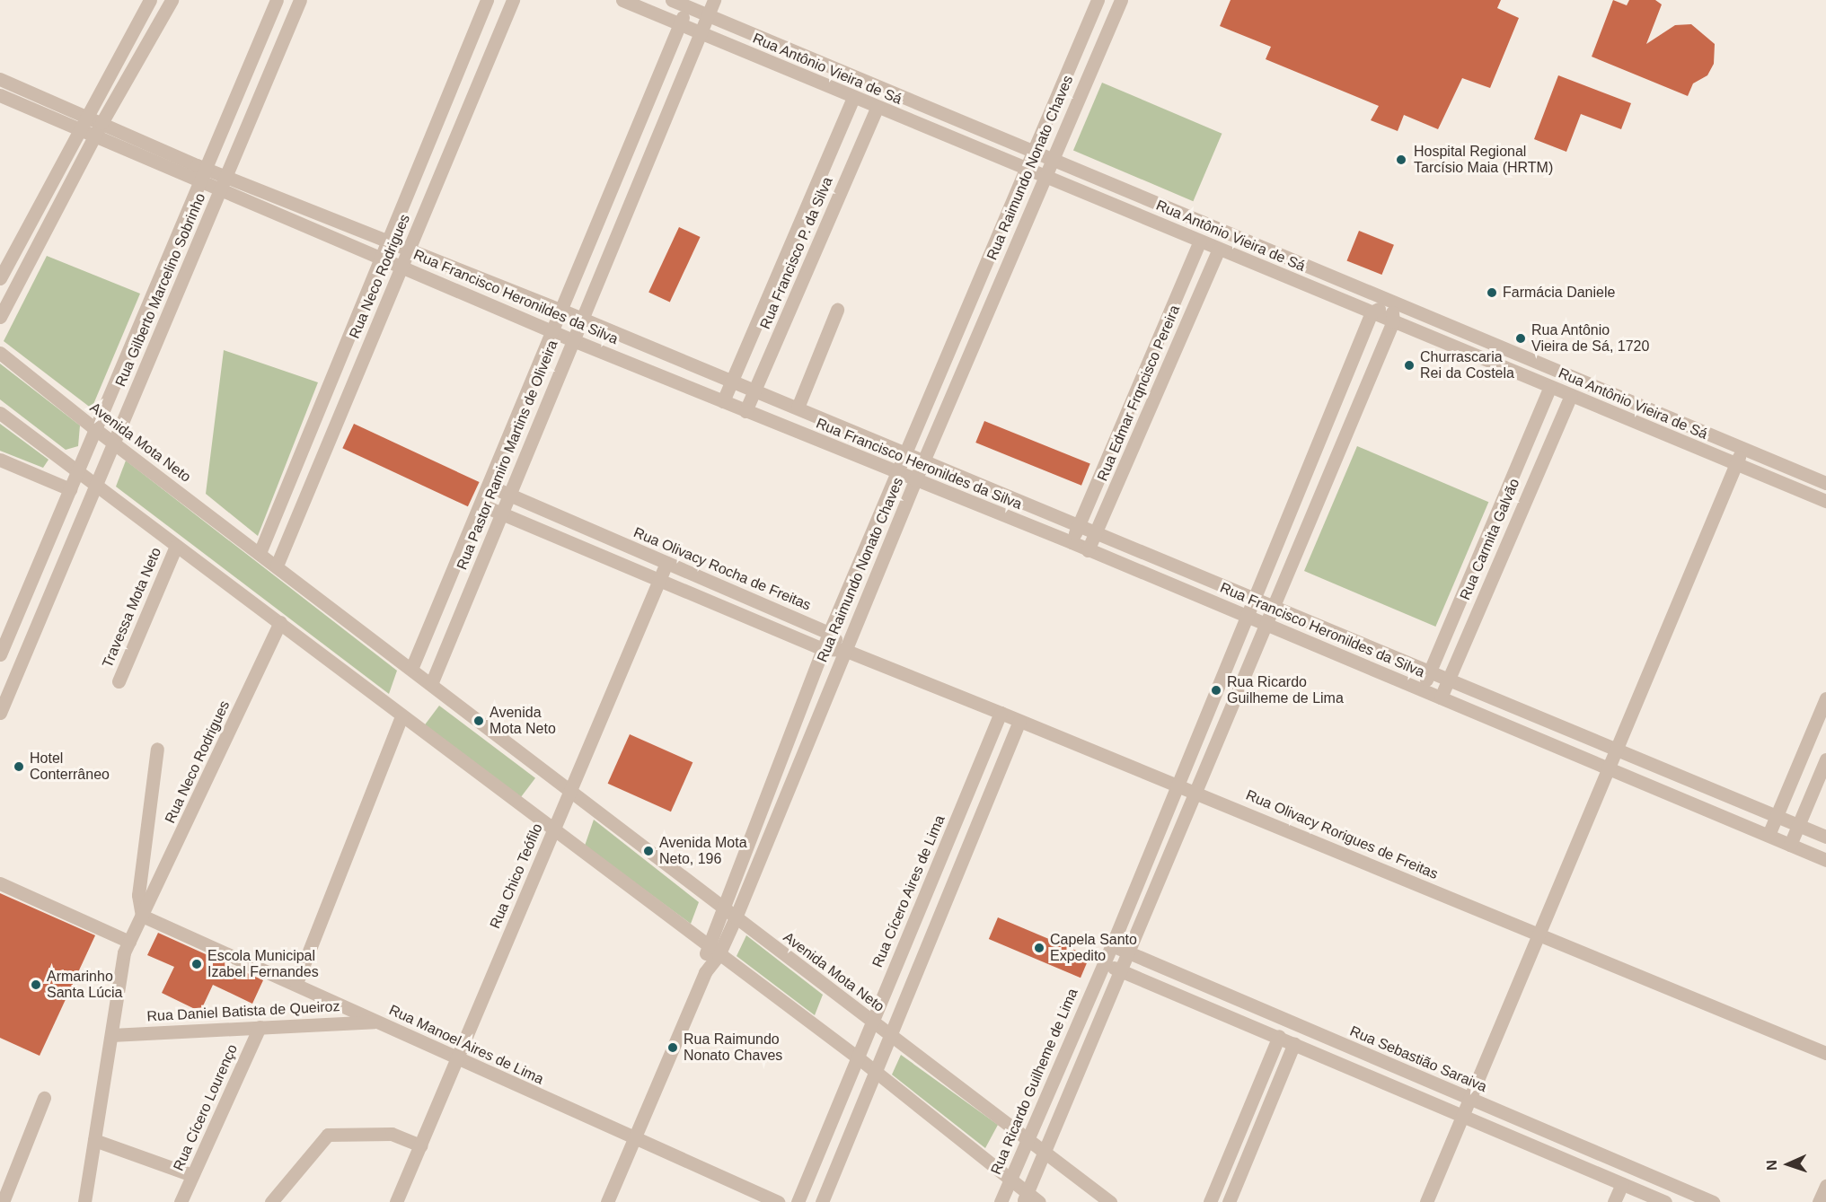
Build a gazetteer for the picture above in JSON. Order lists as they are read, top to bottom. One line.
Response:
{"streets":{"street":["Rua Antônio Vieira de Sá","Rua Raimundo Nonato Chaves","Rua Francisco P. da Silva","Rua Neco Rodrigues","Rua Gilberto Marcelino Sobrinho","Rua Francisco Heronildes da Silva","Rua Edmar Frqncisco Pereira","Avenida Mota Neto","Rua Pastor Ramiro Martins de Oliveira","Rua Carmita Galvão","Rua Olivacy Rocha de Freitas","Travessa Mota Neto","Rua Olivacy Rorigues de Freitas","Rua Chico Teófilo","Rua Cícero Aires de Lima","Rua Daniel Batista de Queiroz","Rua Manoel Aires de Lima","Rua Sebastião Saraiva","Rua Ricardo Guilheme de Lima","Rua Cícero Lourenço"]},"crossings":[["Rua Antônio Vieira de Sá","Rua Raimundo Nonato Chaves"],["Rua Antônio Vieira de Sá","Rua Francisco P. da Silva"],["Rua Antônio Vieira de Sá","Rua Edmar Frqncisco Pereira"],["Rua Antônio Vieira de Sá","Rua Pastor Ramiro Martins de Oliveira"],["Rua Antônio Vieira de Sá","Rua Carmita Galvão"],["Rua Antônio Vieira de Sá","Rua Ricardo Guilheme de Lima"],["Rua Raimundo Nonato Chaves","Rua Francisco Heronildes da Silva"],["Rua Raimundo Nonato Chaves","Avenida Mota Neto"],["Rua Raimundo Nonato Chaves","Rua Olivacy Rocha de Freitas"],["Rua Raimundo Nonato Chaves","Rua Olivacy Rorigues de Freitas"],["Rua Raimundo Nonato Chaves","Rua Manoel Aires de Lima"],["Rua Francisco P. da Silva","Rua Francisco Heronildes da Silva"],["Rua Neco Rodrigues","Rua Francisco Heronildes da Silva"],["Rua Neco Rodrigues","Avenida Mota Neto"],["Rua Neco Rodrigues","Rua Daniel Batista de Queiroz"],["Rua Neco Rodrigues","Rua Manoel Aires de Lima"],["Rua Gilberto Marcelino Sobrinho","Rua Francisco Heronildes da Silva"],["Rua Gilberto Marcelino Sobrinho","Avenida Mota Neto"],["Rua Francisco Heronildes da Silva","Rua Edmar Frqncisco Pereira"],["Rua Francisco Heronildes da Silva","Rua Pastor Ramiro Martins de Oliveira"],["Rua Francisco Heronildes da Silva","Rua Carmita Galvão"],["Rua Francisco Heronildes da Silva","Rua Ricardo Guilheme de Lima"],["Avenida Mota Neto","Rua Pastor Ramiro Martins de Oliveira"],["Avenida Mota Neto","Rua Chico Teófilo"],["Avenida Mota Neto","Rua Cícero Aires de Lima"],["Avenida Mota Neto","Rua Ricardo Guilheme de Lima"],["Rua Pastor Ramiro Martins de Oliveira","Rua Olivacy Rocha de Freitas"],["Rua Olivacy Rocha de Freitas","Rua Olivacy Rorigues de Freitas"],["Rua Olivacy Rocha de Freitas","Rua Chico Teófilo"],["Rua Olivacy Rorigues de Freitas","Rua Cícero Aires de Lima"],["Rua Olivacy Rorigues de Freitas","Rua Ricardo Guilheme de Lima"],["Rua Chico Teófilo","Rua Manoel Aires de Lima"],["Rua Daniel Batista de Queiroz","Rua Manoel Aires de Lima"],["Rua Daniel Batista de Queiroz","Rua Cícero Lourenço"],["Rua Sebastião Saraiva","Rua Ricardo Guilheme de Lima"]],"places":["Hospital Regional Tarcísio Maia (HRTM)","Farmácia Daniele","Rua Antônio Vieira de Sá, 1720","Churrascaria Rei da Costela","Rua Ricardo Guilheme de Lima","Avenida Mota Neto","Hotel Conterrâneo","Avenida Mota Neto, 196","Capela Santo Expedito","Escola Municipal Izabel Fernandes","Armarinho Santa Lúcia","Rua Raimundo Nonato Chaves"],"north":"left"}
